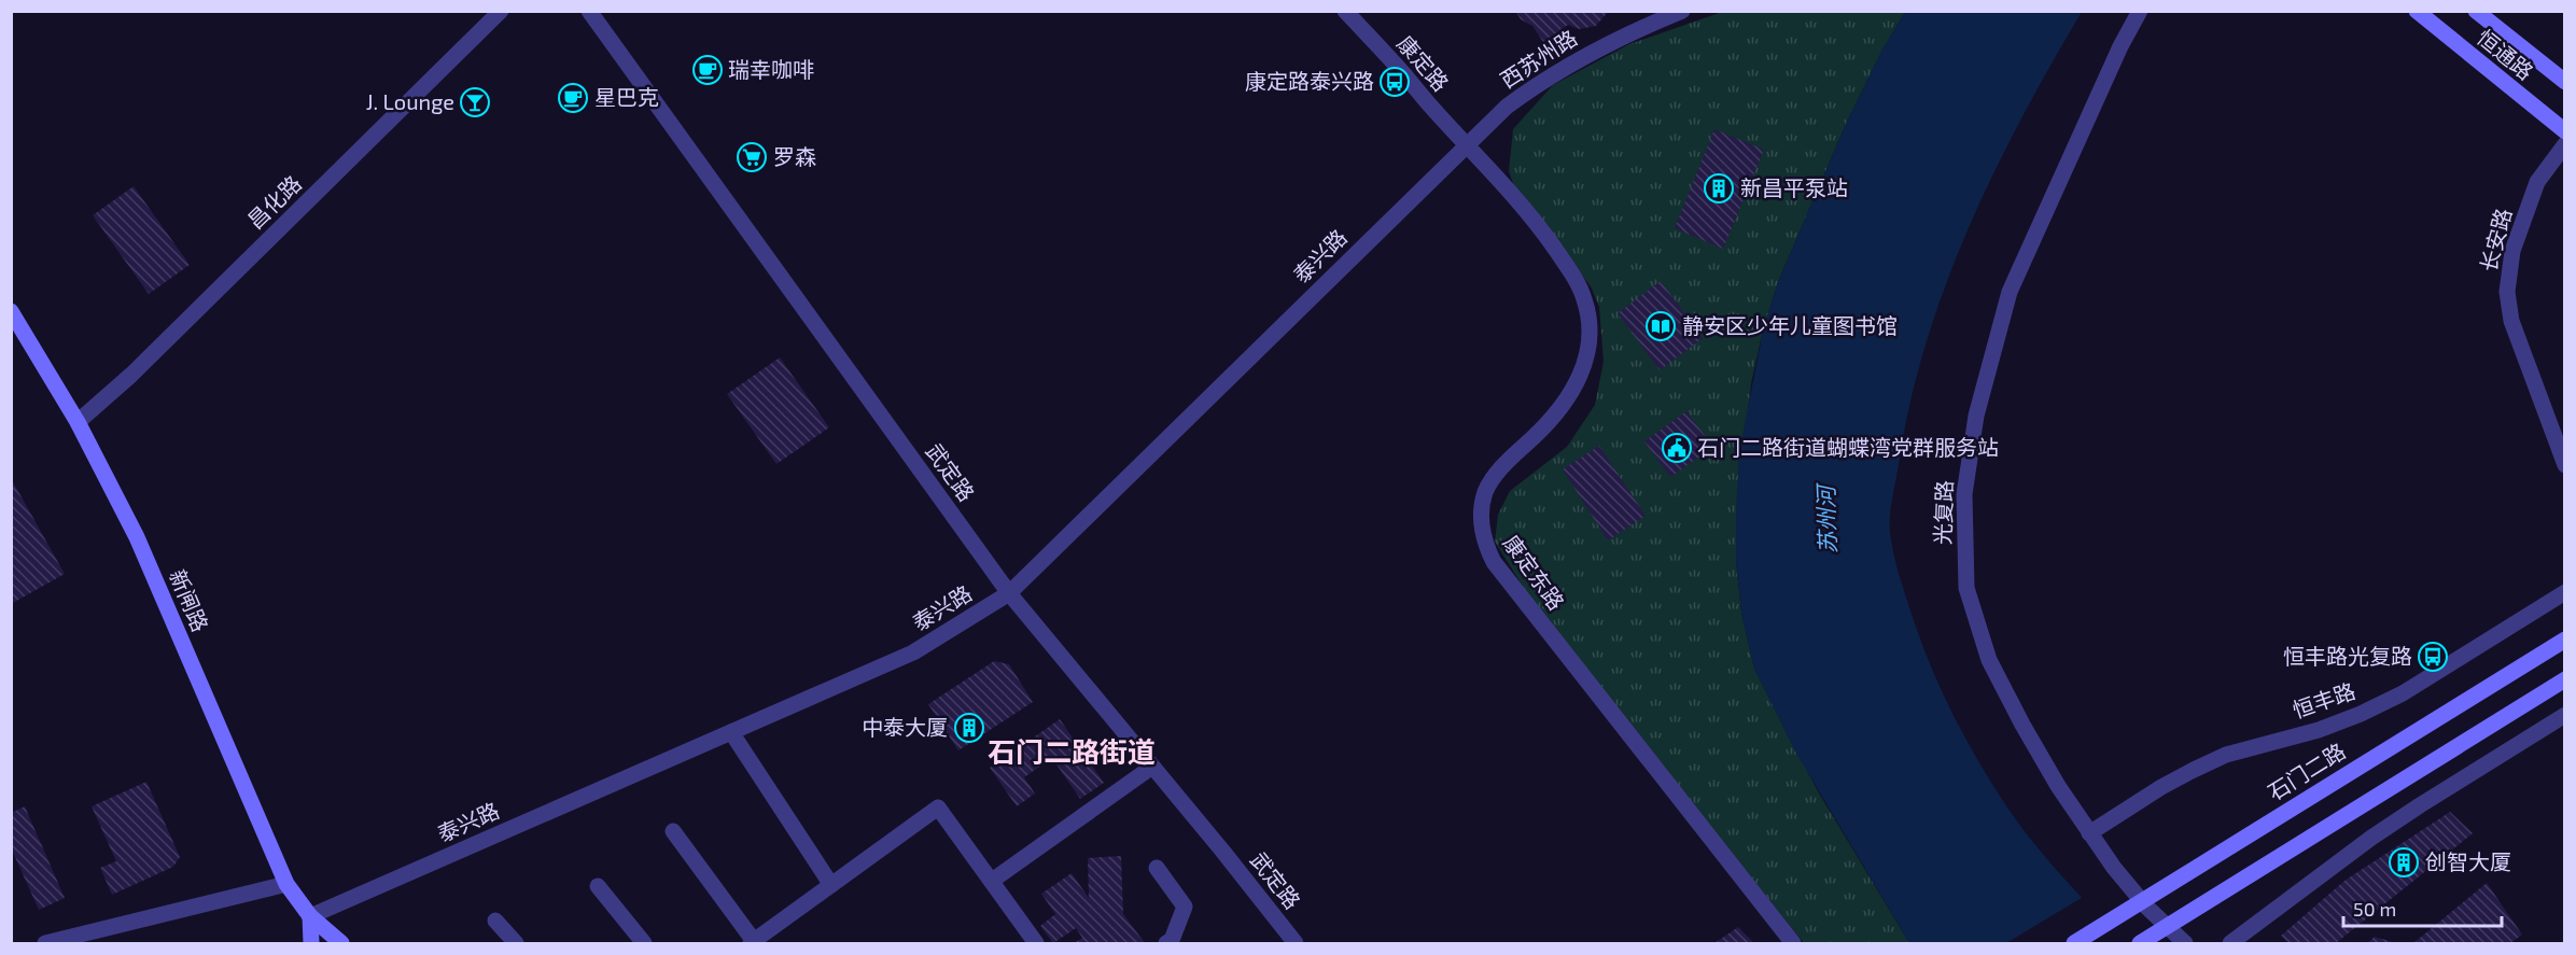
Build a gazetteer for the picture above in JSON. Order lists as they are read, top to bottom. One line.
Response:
{"streets":{"main road":["恒通路","新闸路","石门二路"],"street":["西苏州路","康定路","昌化路","长安路","泰兴路","武定路","光复路","康定东路","恒丰路"]},"crossings":[["西苏州路","康定路"],["西苏州路","泰兴路"],["西苏州路","康定东路"],["康定路","泰兴路"],["康定路","康定东路"],["昌化路","新闸路"],["泰兴路","武定路"],["泰兴路","康定东路"],["泰兴路","新闸路"],["光复路","恒丰路"]],"districts":["石门二路街道"],"water":["苏州河"],"places":{"cafe":["瑞幸咖啡","星巴克"],"bus stop":["康定路泰兴路","恒丰路光复路"],"bar":["J. Lounge"],"supermarket":["罗森"],"building":["新昌平泵站","中泰大厦","创智大厦"],"library":["静安区少年儿童图书馆"],"public building":["石门二路街道蝴蝶湾党群服务站"]},"scale_bar":"50 m"}
